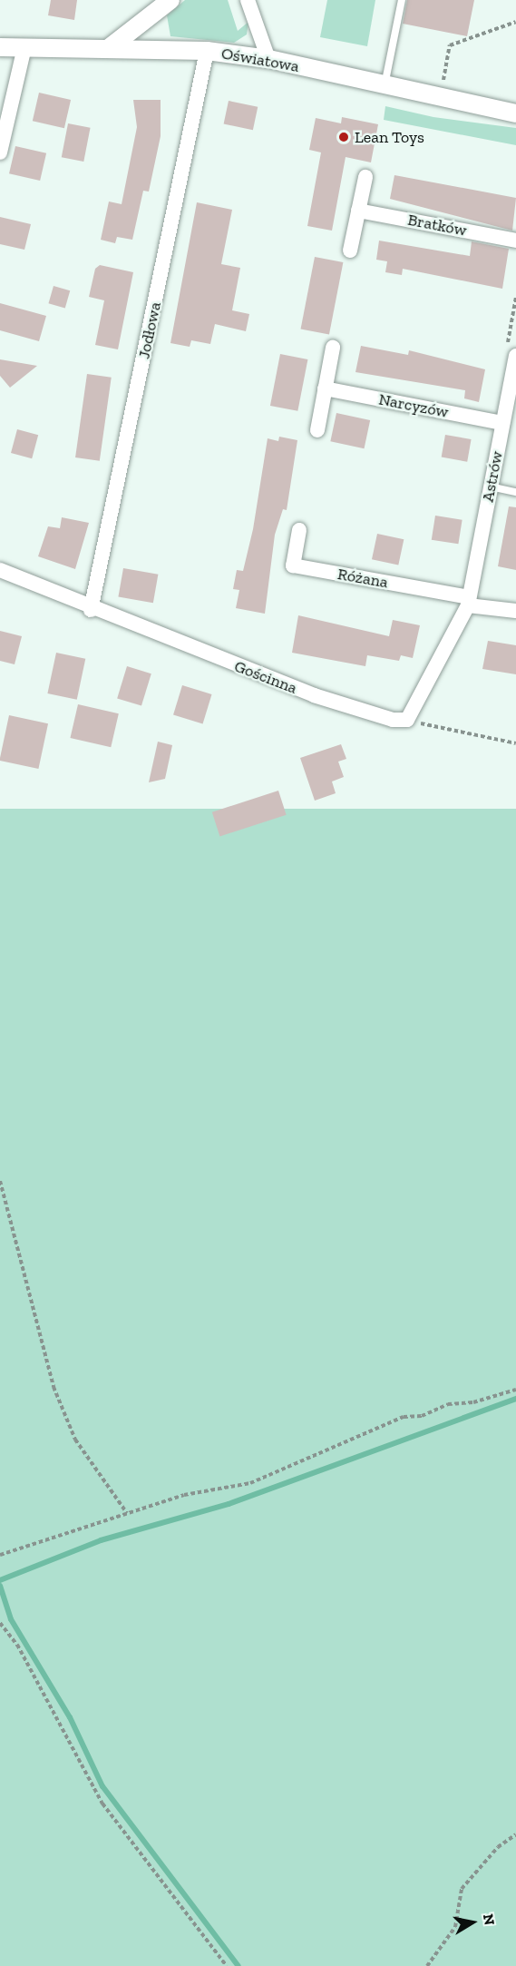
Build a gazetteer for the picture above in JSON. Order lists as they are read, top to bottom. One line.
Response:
{"streets":{"street":["Oświatowa","Bratków","Jodłowa","Narcyzów","Astrów","Różana","Gościnna"]},"crossings":[["Oświatowa","Jodłowa"],["Jodłowa","Gościnna"],["Narcyzów","Astrów"],["Astrów","Różana"]],"places":["Lean Toys"],"north":"right"}
